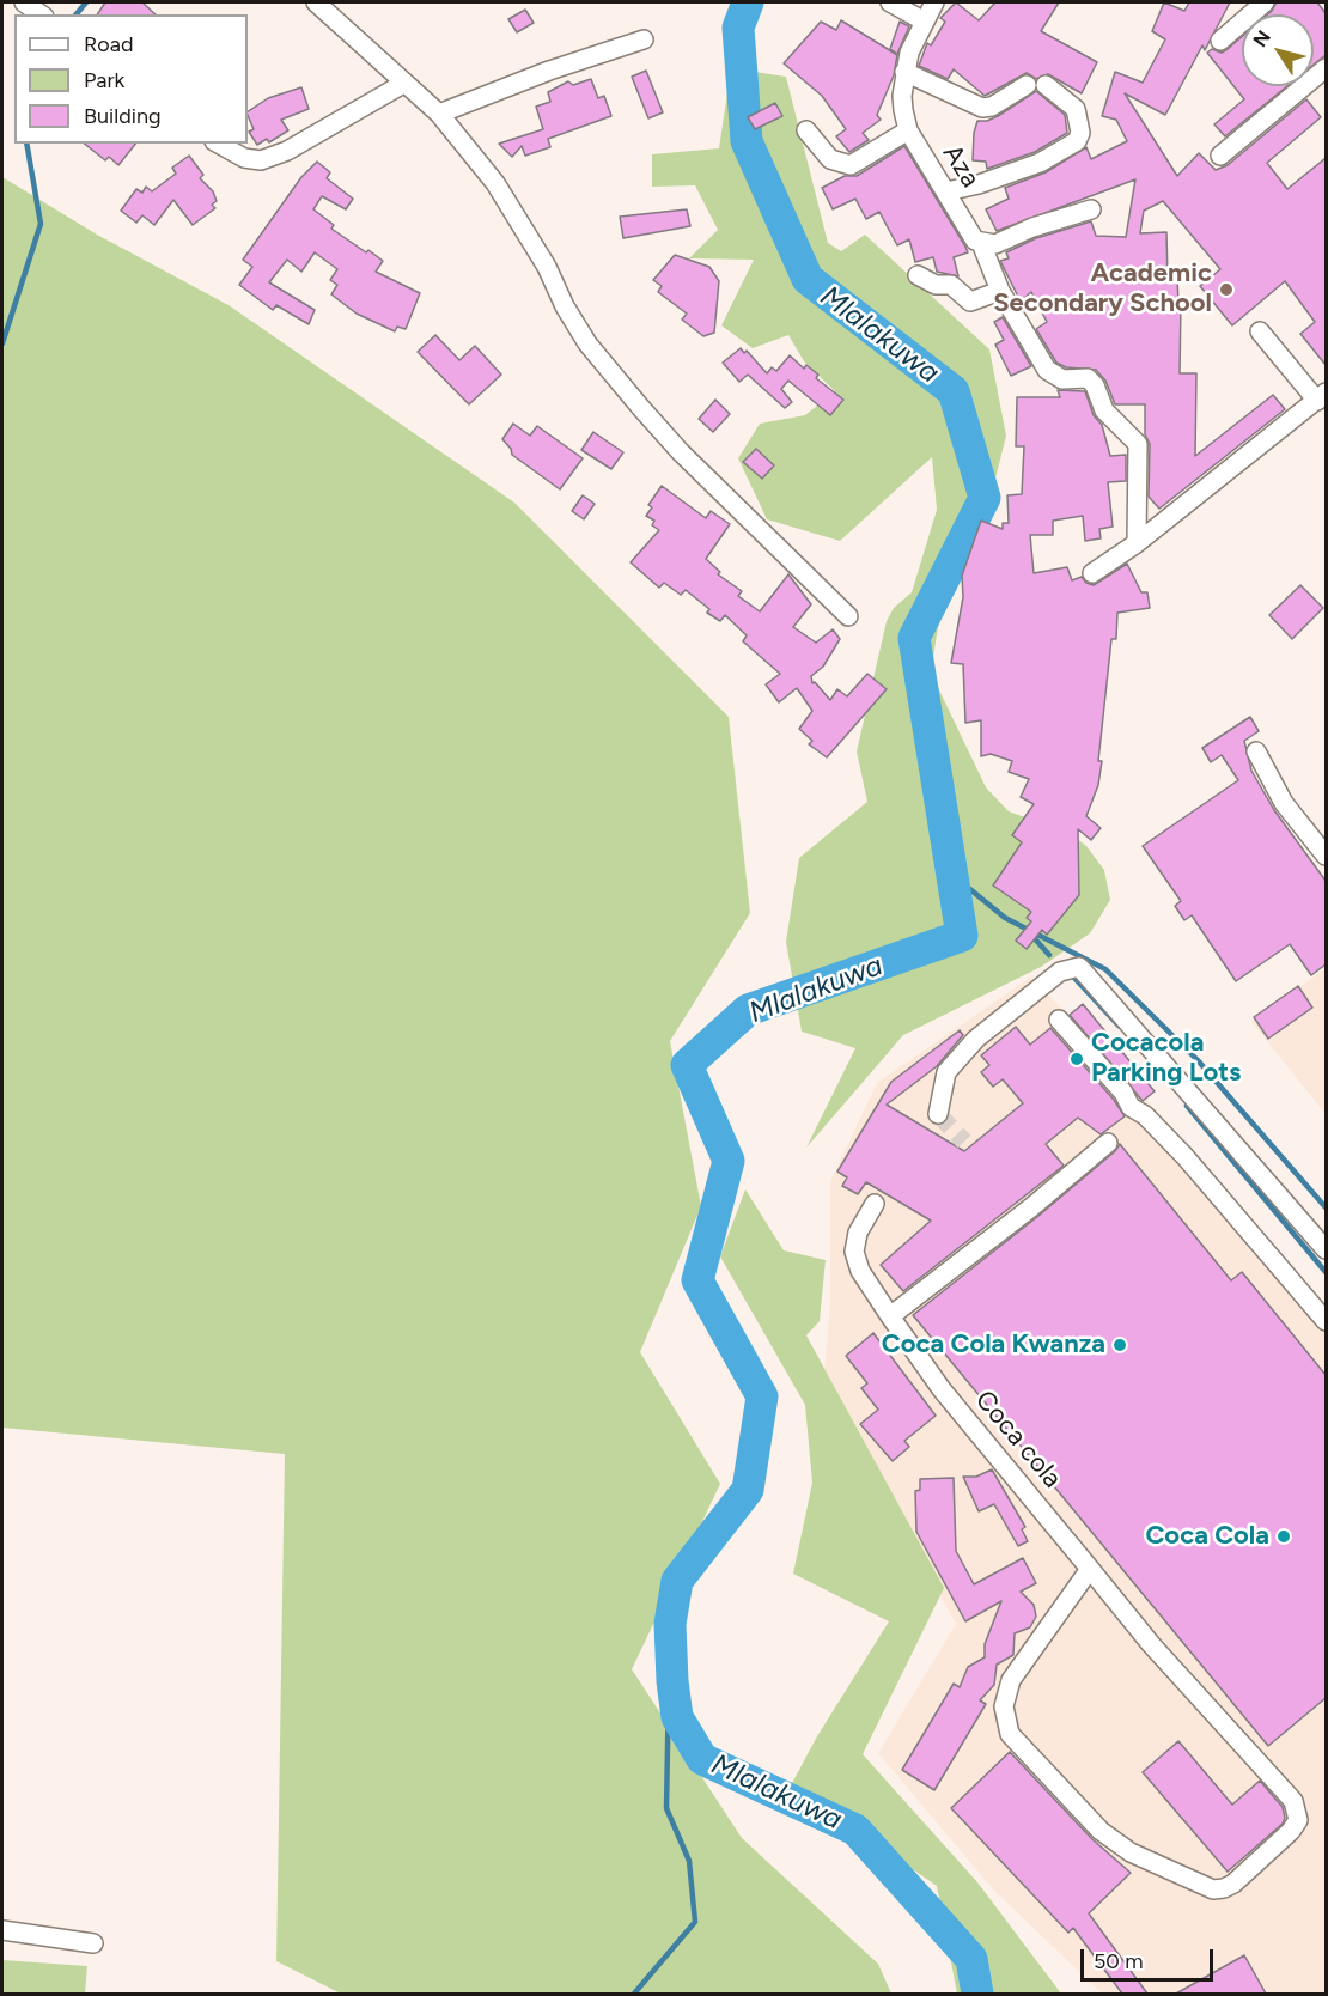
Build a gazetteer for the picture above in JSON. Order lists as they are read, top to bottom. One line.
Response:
{"streets":{"street":["Aza","Coca cola"]},"water":["Mlalakuwa"],"places":["Academic Secondary School","Cocacola Parking Lots","Coca Cola Kwanza","Coca Cola"],"legend":["Road","Park","Building"],"scale_bar":"50 m","north":"top left"}
